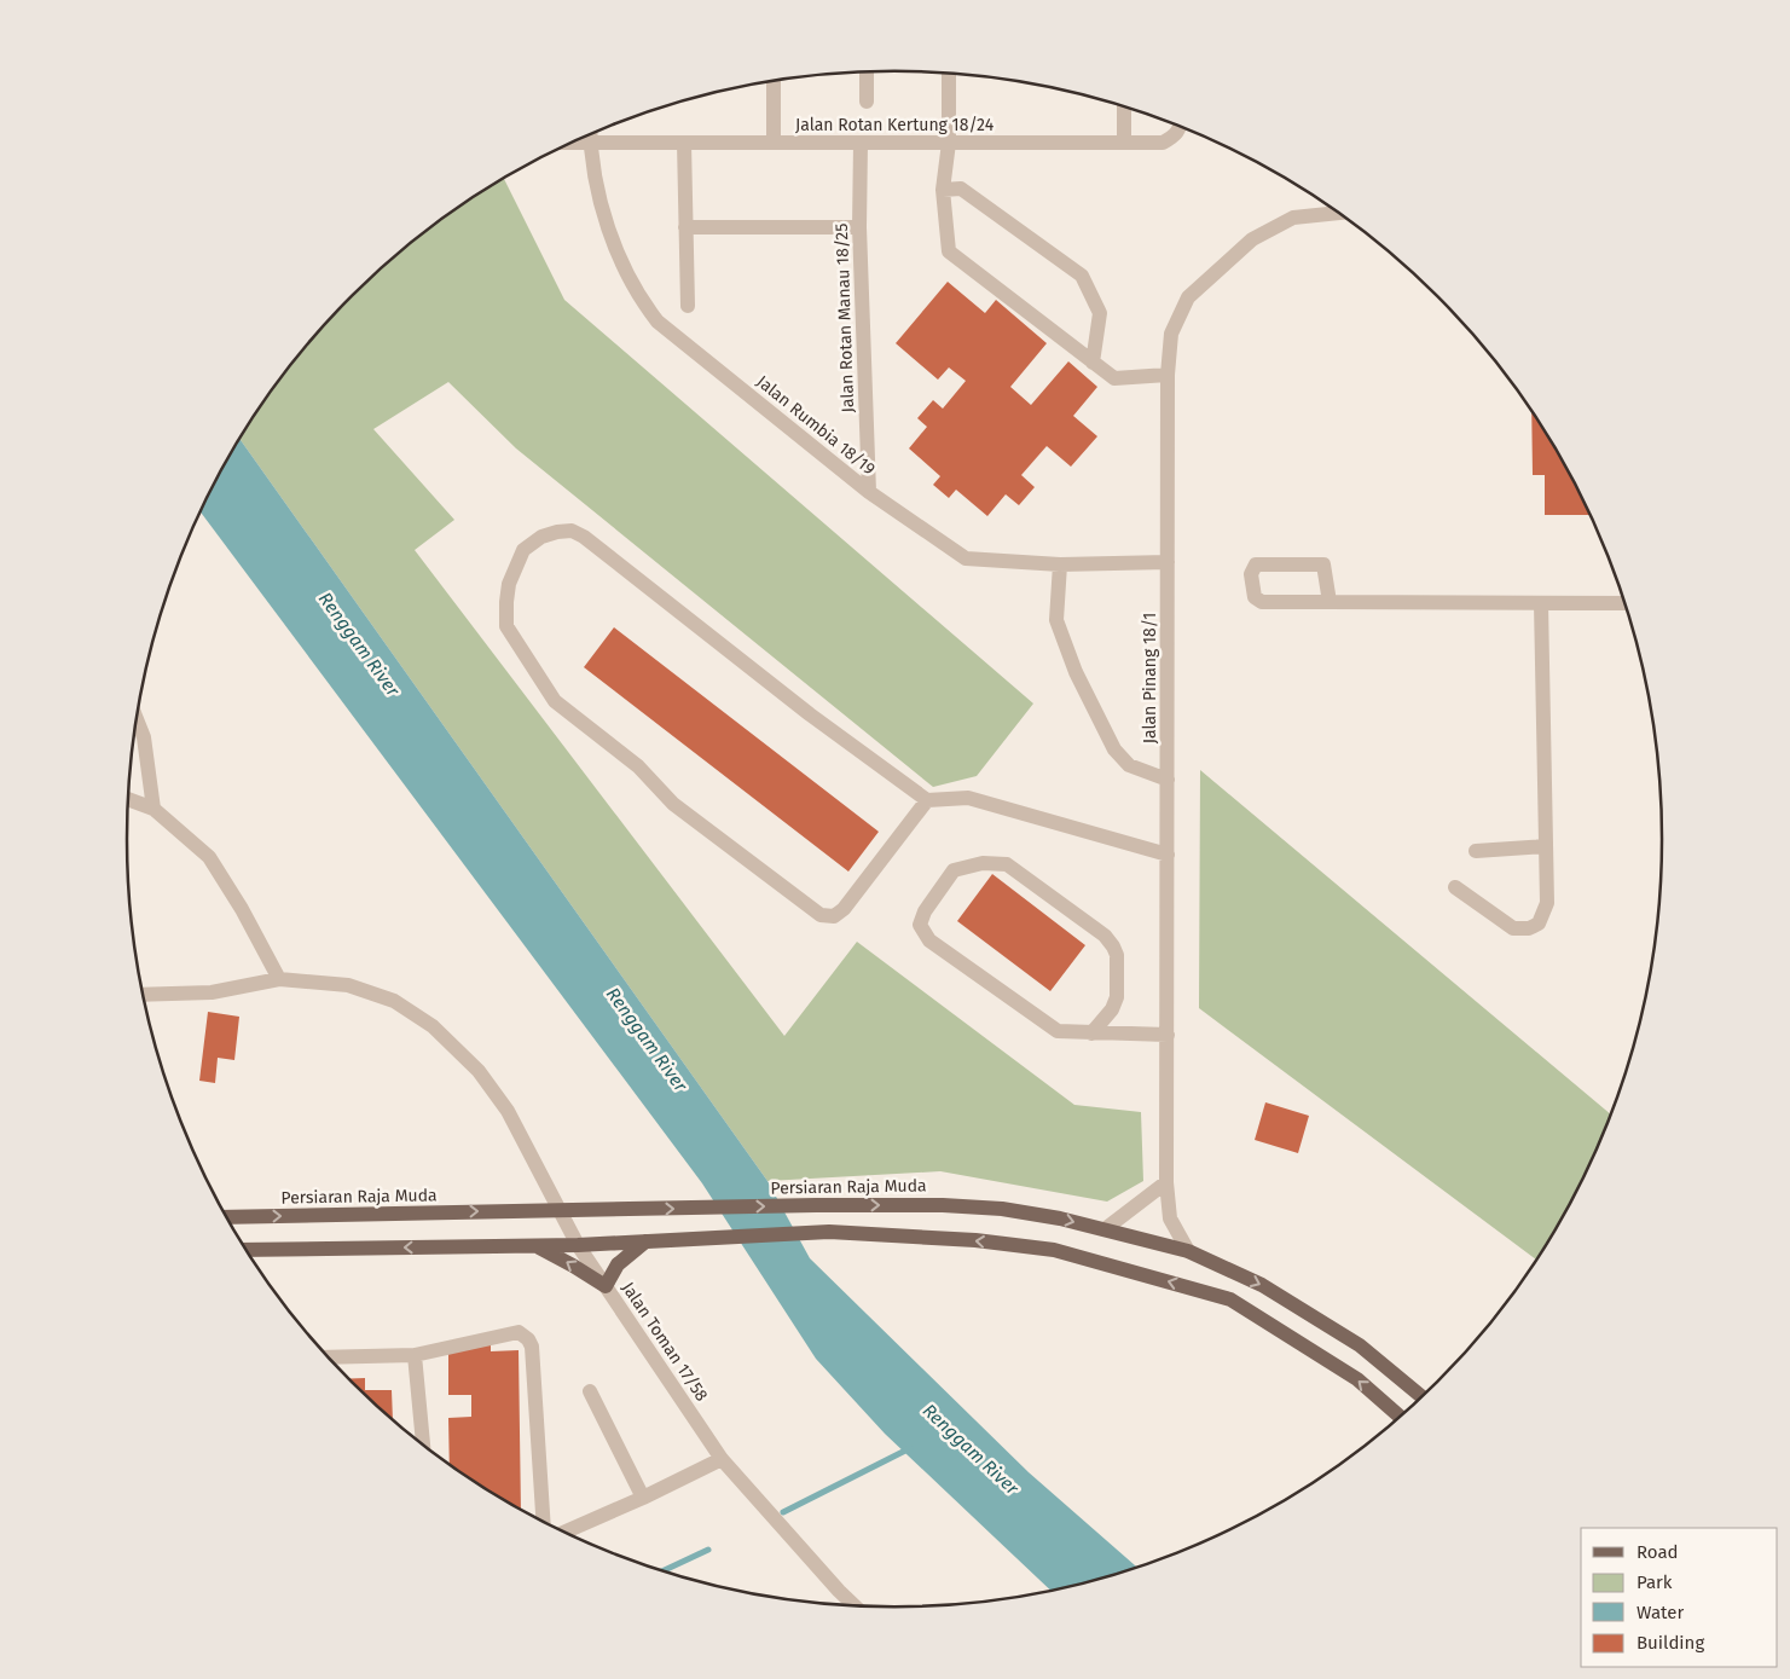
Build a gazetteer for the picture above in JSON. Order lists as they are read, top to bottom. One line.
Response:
{"streets":{"main road":["Persiaran Raja Muda"],"street":["Jalan Rotan Kertung 18/24","Jalan Rotan Manau 18/25","Jalan Rumbia 18/19","Jalan Pinang 18/1","Jalan Toman 17/58"]},"crossings":[["Jalan Rotan Kertung 18/24","Jalan Rotan Manau 18/25"],["Jalan Rotan Kertung 18/24","Jalan Rumbia 18/19"],["Jalan Rotan Manau 18/25","Jalan Rumbia 18/19"],["Jalan Rumbia 18/19","Jalan Pinang 18/1"],["Jalan Pinang 18/1","Persiaran Raja Muda"],["Persiaran Raja Muda","Jalan Toman 17/58"]],"water":["Renggam River"],"legend":["Road","Park","Water","Building"]}
